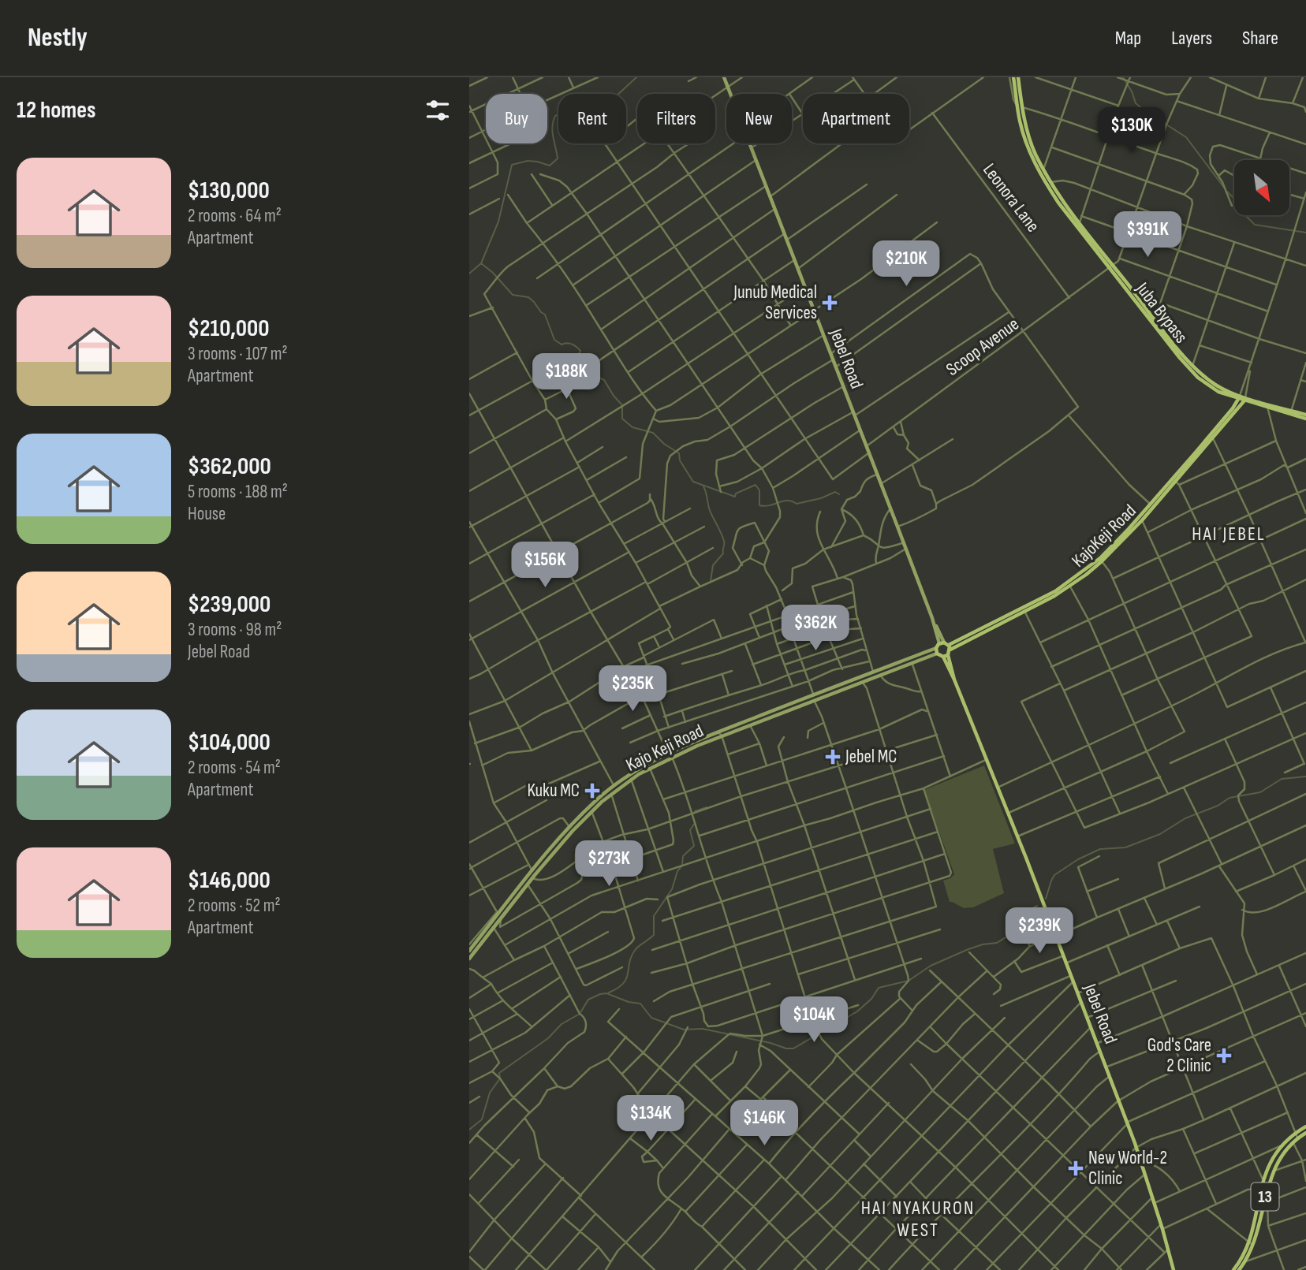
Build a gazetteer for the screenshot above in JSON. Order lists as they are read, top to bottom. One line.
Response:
{"streets":{"main road":["Juba Bypass","Jebel Road","KajoKeji Road","Kajo Keji Road","13"],"street":["Leonora Lane","Scoop Avenue"]},"crossings":[["Leonora Lane","Scoop Avenue"],["Juba Bypass","Scoop Avenue"],["Juba Bypass","KajoKeji Road"],["Scoop Avenue","Jebel Road"]],"districts":["HAI JEBEL","HAI NYAKURON WEST"],"places":{"health":["Junub Medical Services","Jebel MC","Kuku MC","God's Care 2 Clinic","New World-2 Clinic"]},"north":"bottom right","page":{"header":"Nestly","nav":["Map","Layers","Share"],"heading":"12 homes","chip":["Buy","Rent","Filters","New","Apartment"],"price":["$130K","$391K","$210K","$188K","$156K","$362K","$235K","$273K","$239K","$104K","$134K","$146K"],"list":[{"name":"$130,000","note":"2 rooms · 64 m² · Apartment"},{"name":"$210,000","note":"3 rooms · 107 m² · Apartment"},{"name":"$362,000","note":"5 rooms · 188 m² · House"},{"name":"$239,000","note":"3 rooms · 98 m² · Jebel Road"},{"name":"$104,000","note":"2 rooms · 54 m² · Apartment"},{"name":"$146,000","note":"2 rooms · 52 m² · Apartment"}]}}
